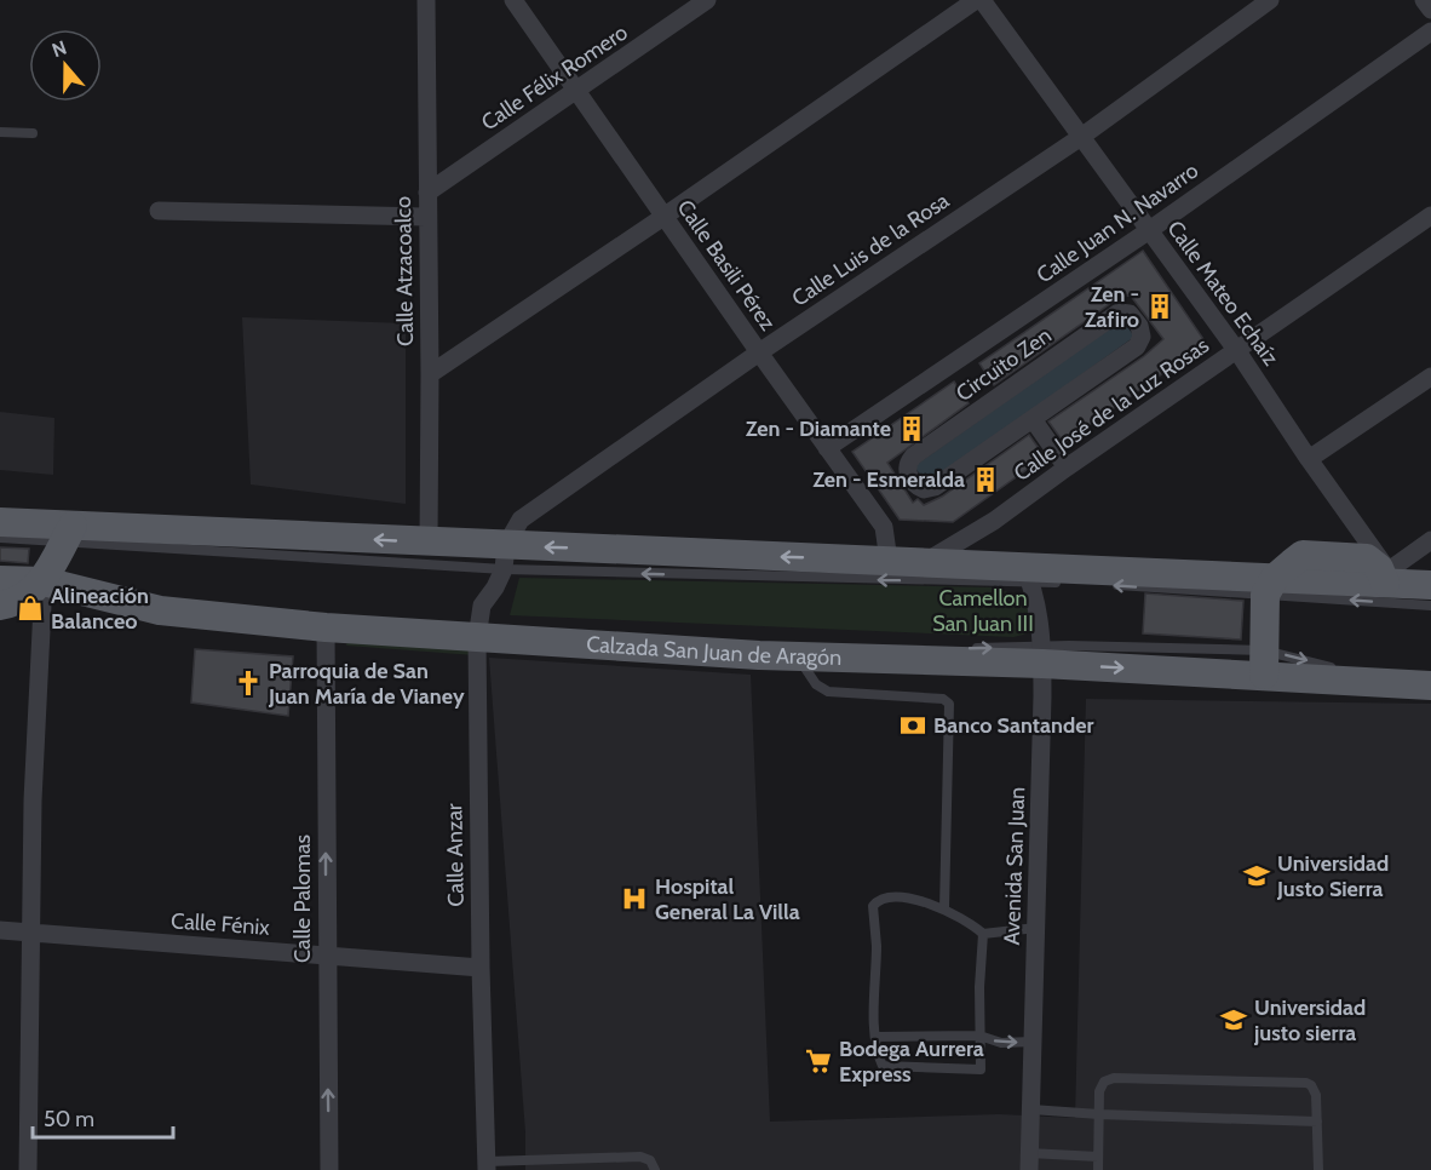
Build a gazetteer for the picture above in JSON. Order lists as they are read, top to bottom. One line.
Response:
{"streets":{"main road":["Calzada San Juan de Aragón"],"street":["Calle Félix Romero","Calle Juan N. Navarro","Calle Luis de la Rosa","Calle Basili Pérez","Calle Atzacoalco","Calle Mateo Echaíz","Circuito Zen","Calle José de la Luz Rosas","Calle Anzar","Avenida San Juan","Calle Palomas","Calle Fénix"]},"crossings":[["Calle Félix Romero","Calle Basili Pérez"],["Calle Félix Romero","Calle Atzacoalco"],["Calle Juan N. Navarro","Calle Basili Pérez"],["Calle Juan N. Navarro","Calle Mateo Echaíz"],["Calle Luis de la Rosa","Calle Basili Pérez"],["Calle Luis de la Rosa","Calle Mateo Echaíz"],["Calle Luis de la Rosa","Calle Anzar"],["Calle Mateo Echaíz","Calle José de la Luz Rosas"],["Calzada San Juan de Aragón","Calle Anzar"],["Calzada San Juan de Aragón","Avenida San Juan"],["Calzada San Juan de Aragón","Calle Palomas"],["Calle Anzar","Calle Fénix"],["Calle Palomas","Calle Fénix"]],"one_way":["Calle Palomas"],"parks":["Camellon San Juan III"],"places":{"building":["Zen - Zafiro","Zen - Diamante","Zen - Esmeralda"],"shop":["Alineación Balanceo"],"church":["Parroquia de San Juan María de Vianey"],"bank":["Banco Santander"],"school or university":["Universidad Justo Sierra","Universidad justo sierra"],"hospital":["Hospital General La Villa"],"supermarket":["Bodega Aurrera Express"]},"scale_bar":"50 m","north":"top"}
